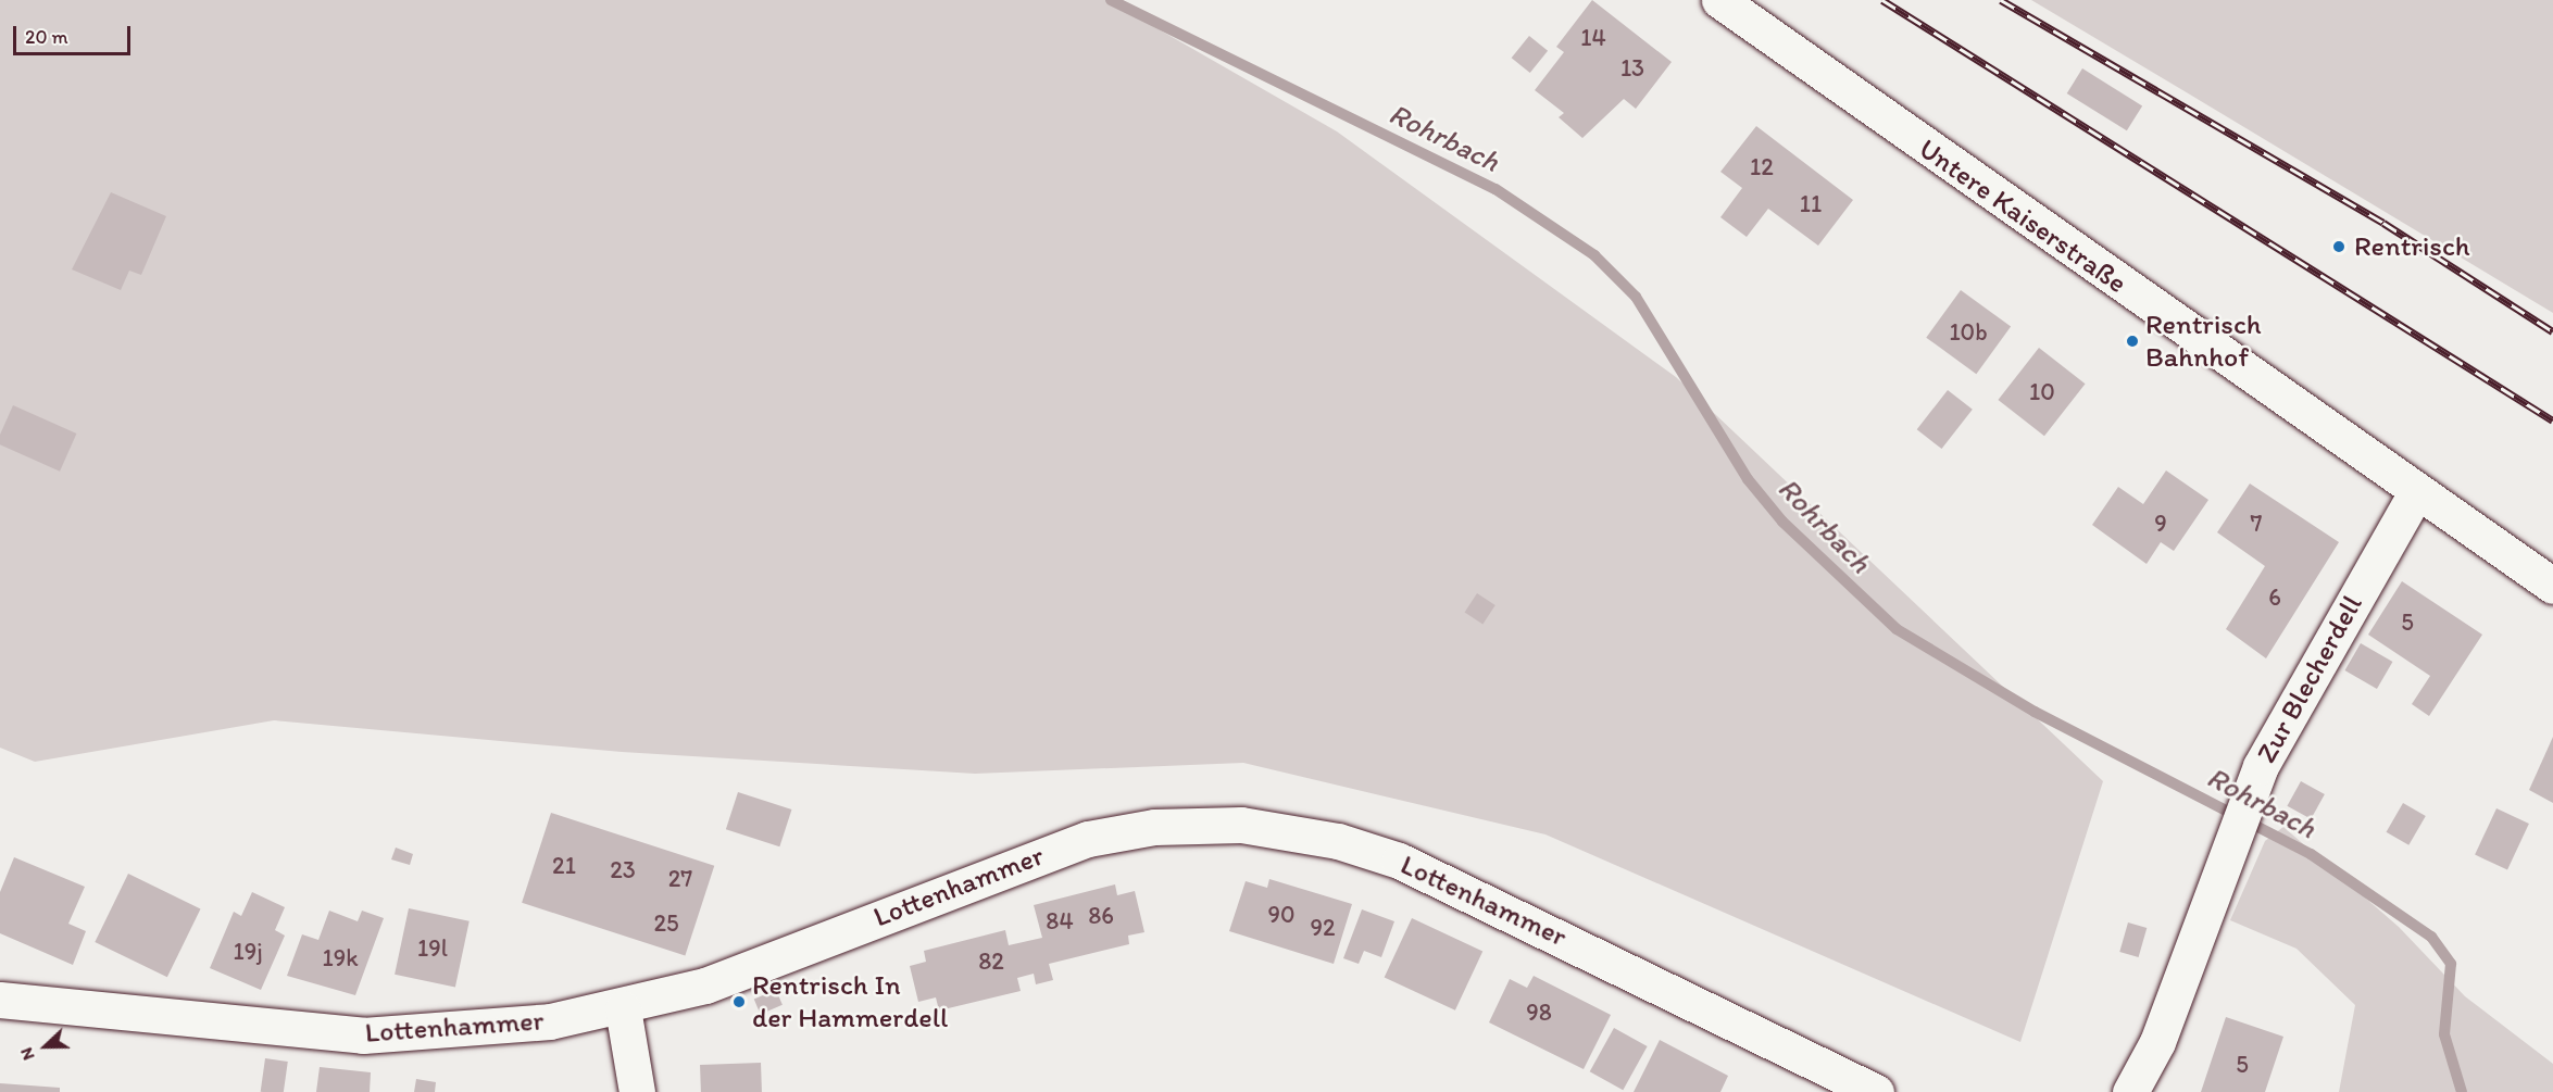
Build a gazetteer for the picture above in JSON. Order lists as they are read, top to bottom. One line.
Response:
{"streets":{"street":["Untere Kaiserstraße","Zur Blecherdell","Lottenhammer"]},"crossings":[["Untere Kaiserstraße","Zur Blecherdell"]],"water":["Rohrbach"],"places":["Rentrisch","Rentrisch Bahnhof","Rentrisch In der Hammerdell"],"house_numbers":["14","13","12","11","10b","10","9","7","6","5","21","23","27","90","86","84","25","92","19l","19j","19k","82","98","5"],"scale_bar":"20 m","north":"left"}
